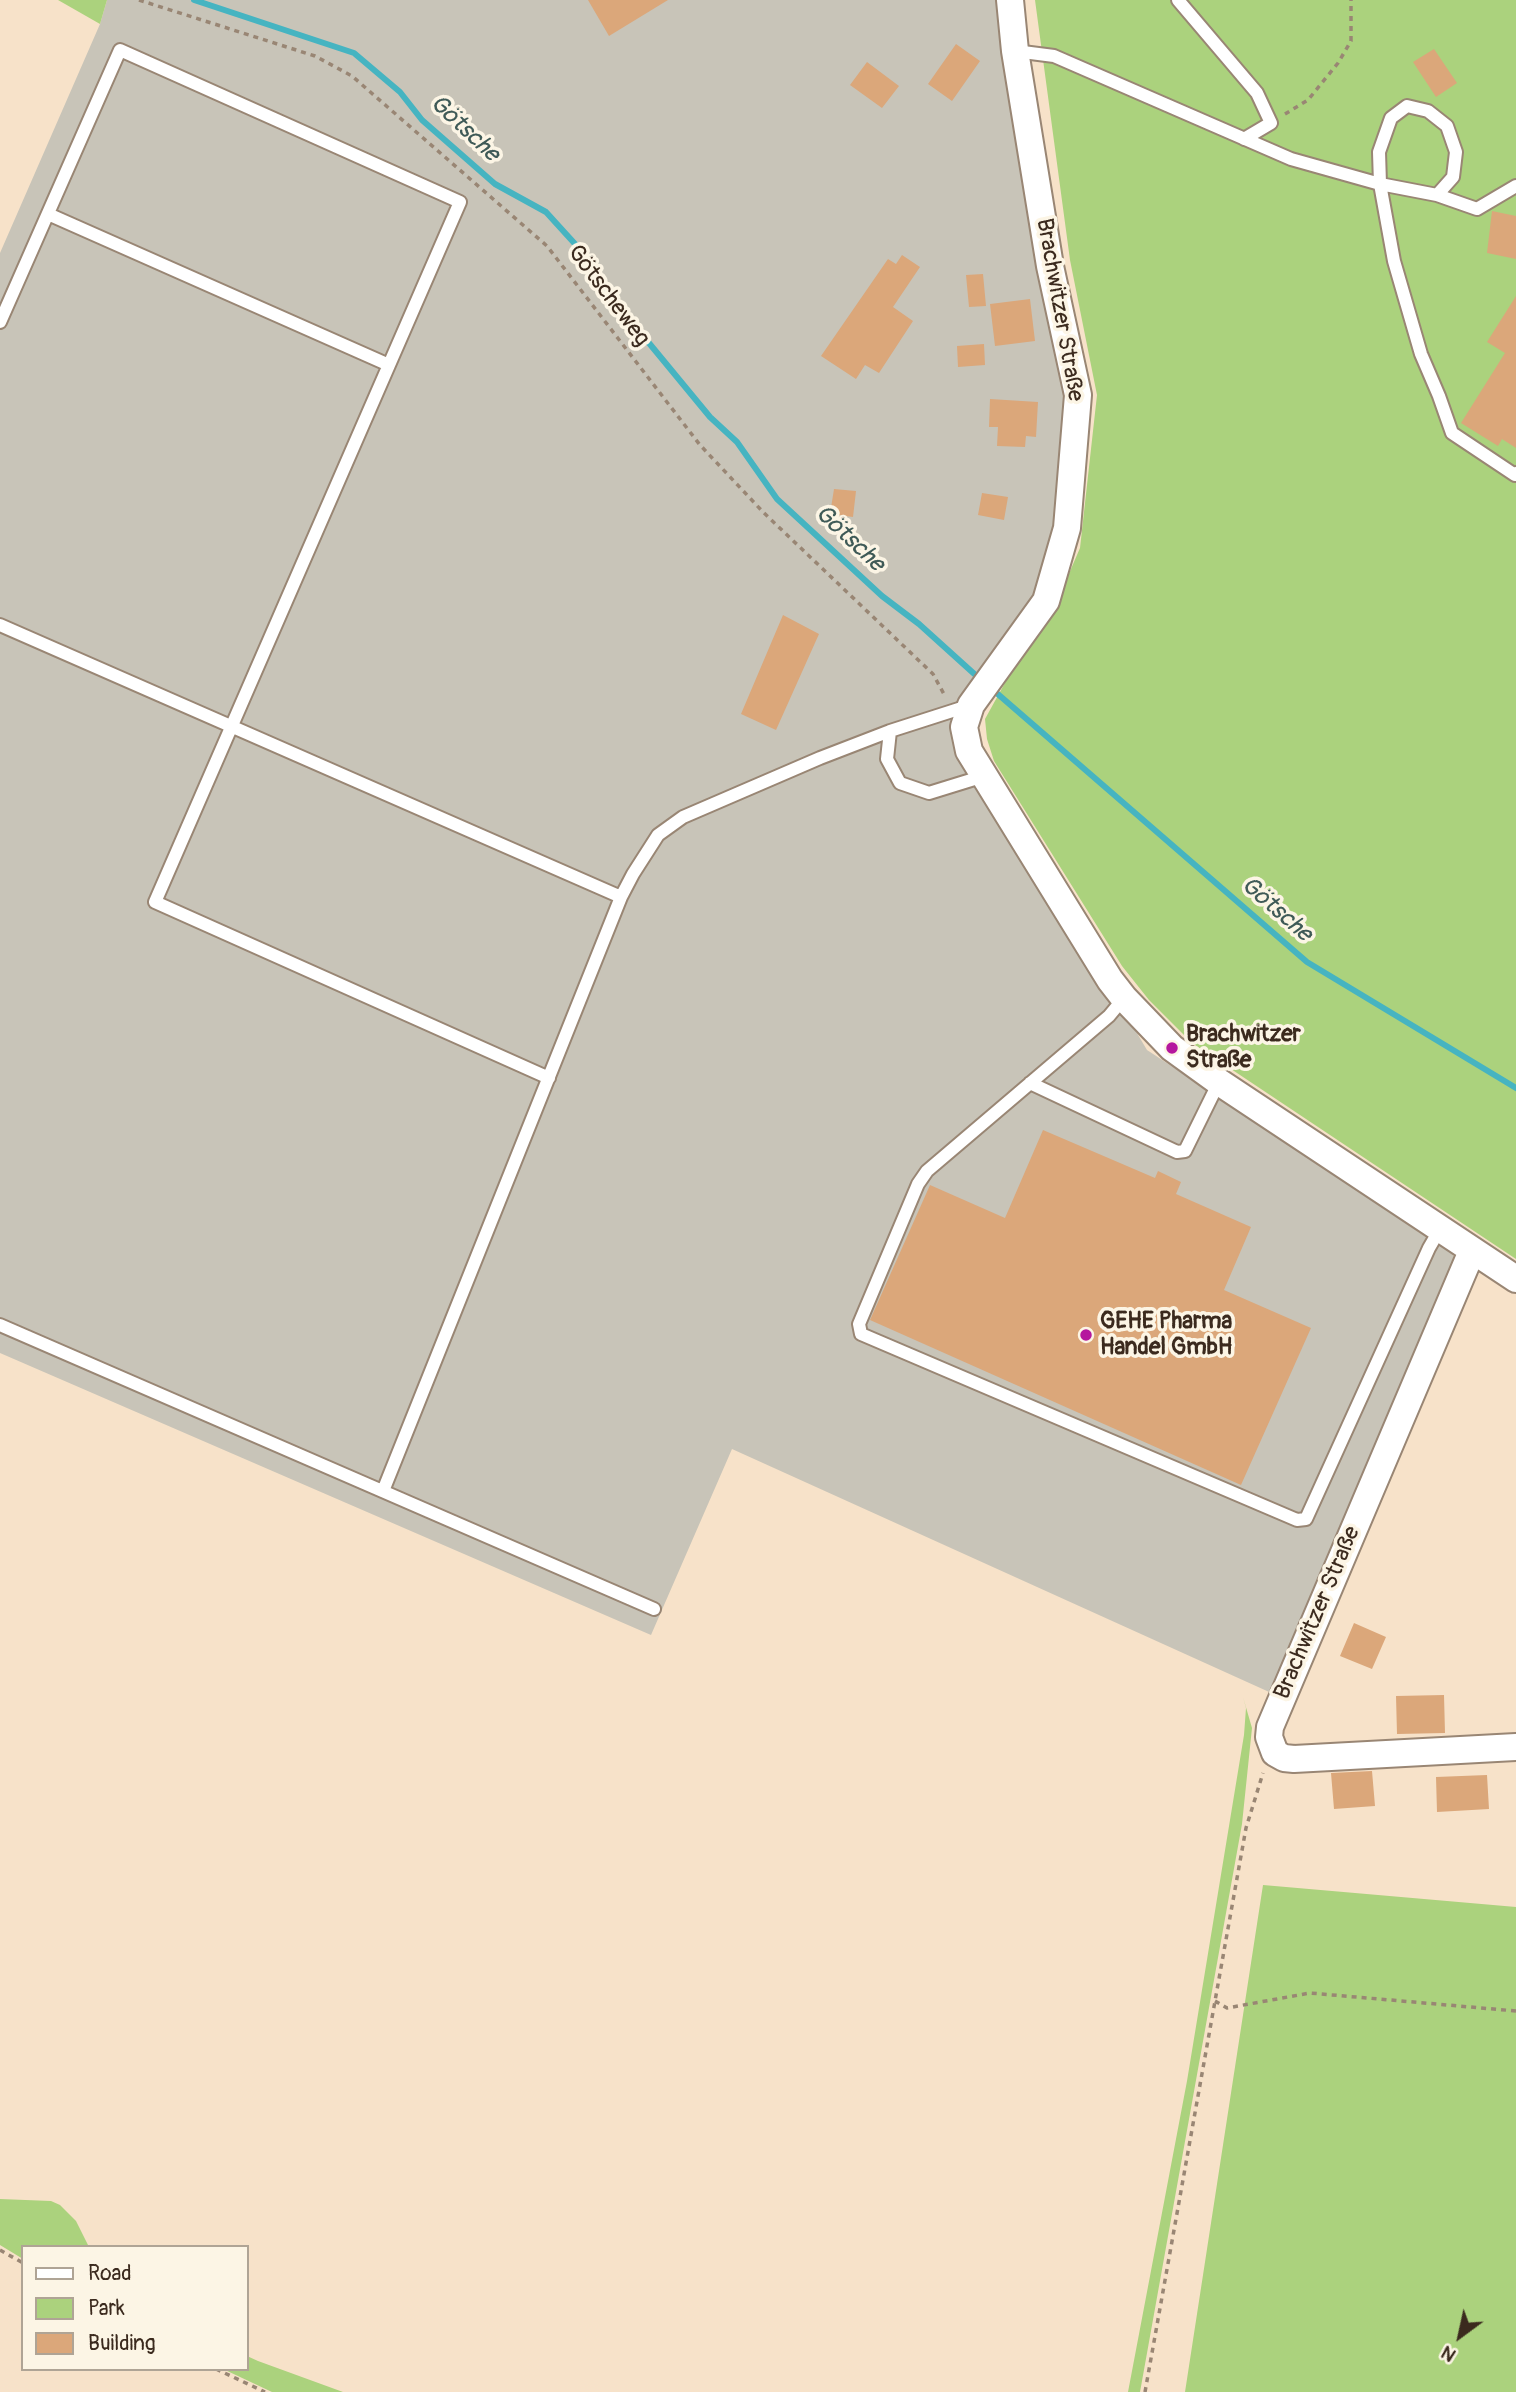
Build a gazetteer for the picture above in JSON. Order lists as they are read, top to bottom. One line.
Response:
{"streets":{"street":["Brachwitzer Straße"],"path":["Götscheweg"]},"crossings":[["Götscheweg","Brachwitzer Straße"]],"water":["Götsche"],"places":["Brachwitzer Straße","GEHE Pharma Handel GmbH"],"legend":["Road","Park","Building"],"north":"bottom left"}
